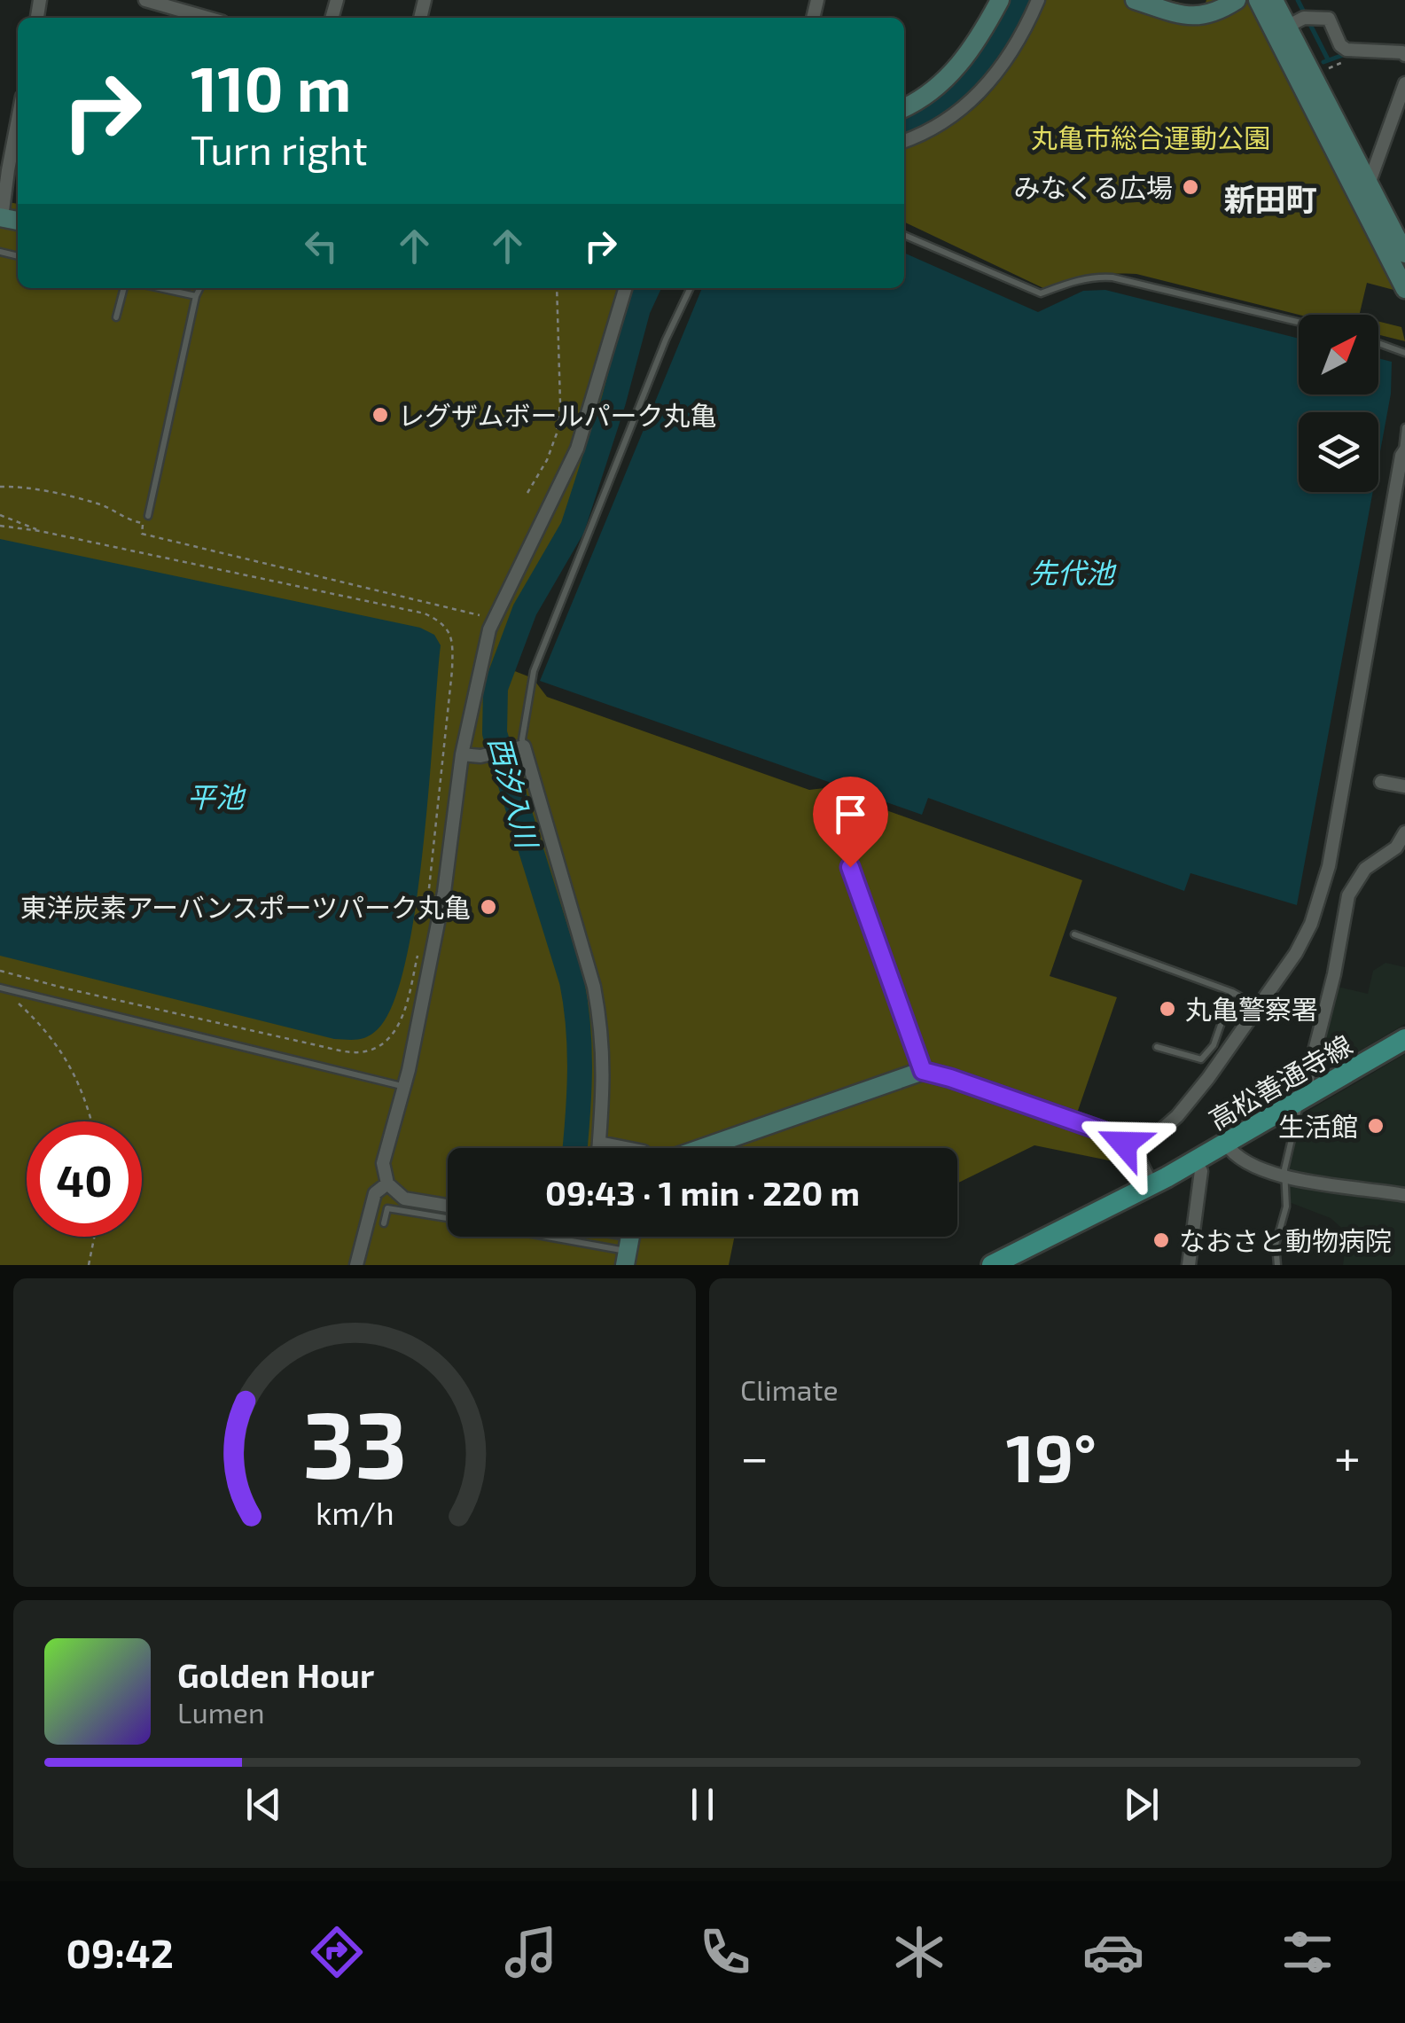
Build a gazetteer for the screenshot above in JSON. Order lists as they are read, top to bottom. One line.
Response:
{"streets":{"main road":["高松善通寺線"]},"districts":["新田町"],"water":["先代池","西汐入川","平池"],"parks":["丸亀市総合運動公園"],"places":["みなくる広場","レグザムボールパーク丸亀","東洋炭素アーバンスポーツパーク丸亀","丸亀警察署","生活館","なおさと動物病院"],"north":"top right","page":{"turn":["110 m","Turn right"],"limit":"40","trip":"09:43 · 1 min · 220 m","tile":"Climate","heat":["−","19°","+"],"song":["Golden Hour","Lumen"],"tabs":"09:42","gauge":["33","km/h"]}}
